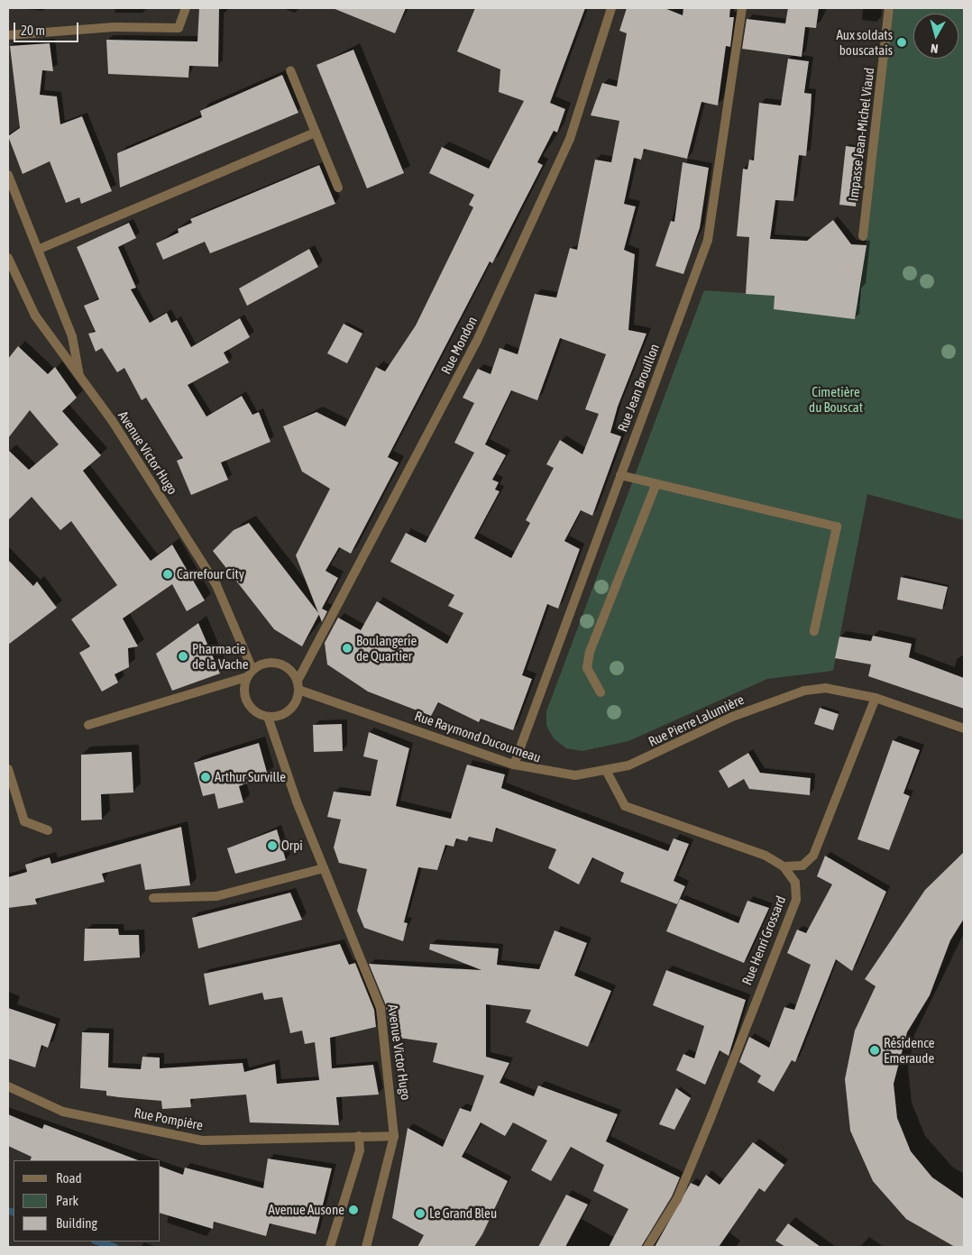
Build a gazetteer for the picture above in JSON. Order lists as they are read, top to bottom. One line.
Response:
{"streets":{"street":["Impasse Jean-Michel Viaud","Rue Mondon","Rue Jean Brouillon","Avenue Victor Hugo","Rue Pierre Lalumière","Rue Raymond Ducourneau","Rue Henri Grossard","Rue Pompière"]},"crossings":[["Rue Mondon","Avenue Victor Hugo"],["Rue Mondon","Rue Raymond Ducourneau"],["Rue Jean Brouillon","Rue Raymond Ducourneau"],["Avenue Victor Hugo","Rue Raymond Ducourneau"],["Avenue Victor Hugo","Rue Pompière"],["Rue Pierre Lalumière","Rue Raymond Ducourneau"]],"parks":["Cimetière du Bouscat"],"places":["Aux soldats bouscatais","Carrefour City","Boulangerie de Quartier","Pharmacie de la Vache","Arthur Surville","Orpi","Résidence Emeraude","Avenue Ausone","Le Grand Bleu"],"legend":["Road","Park","Building"],"scale_bar":"20 m","north":"bottom"}
